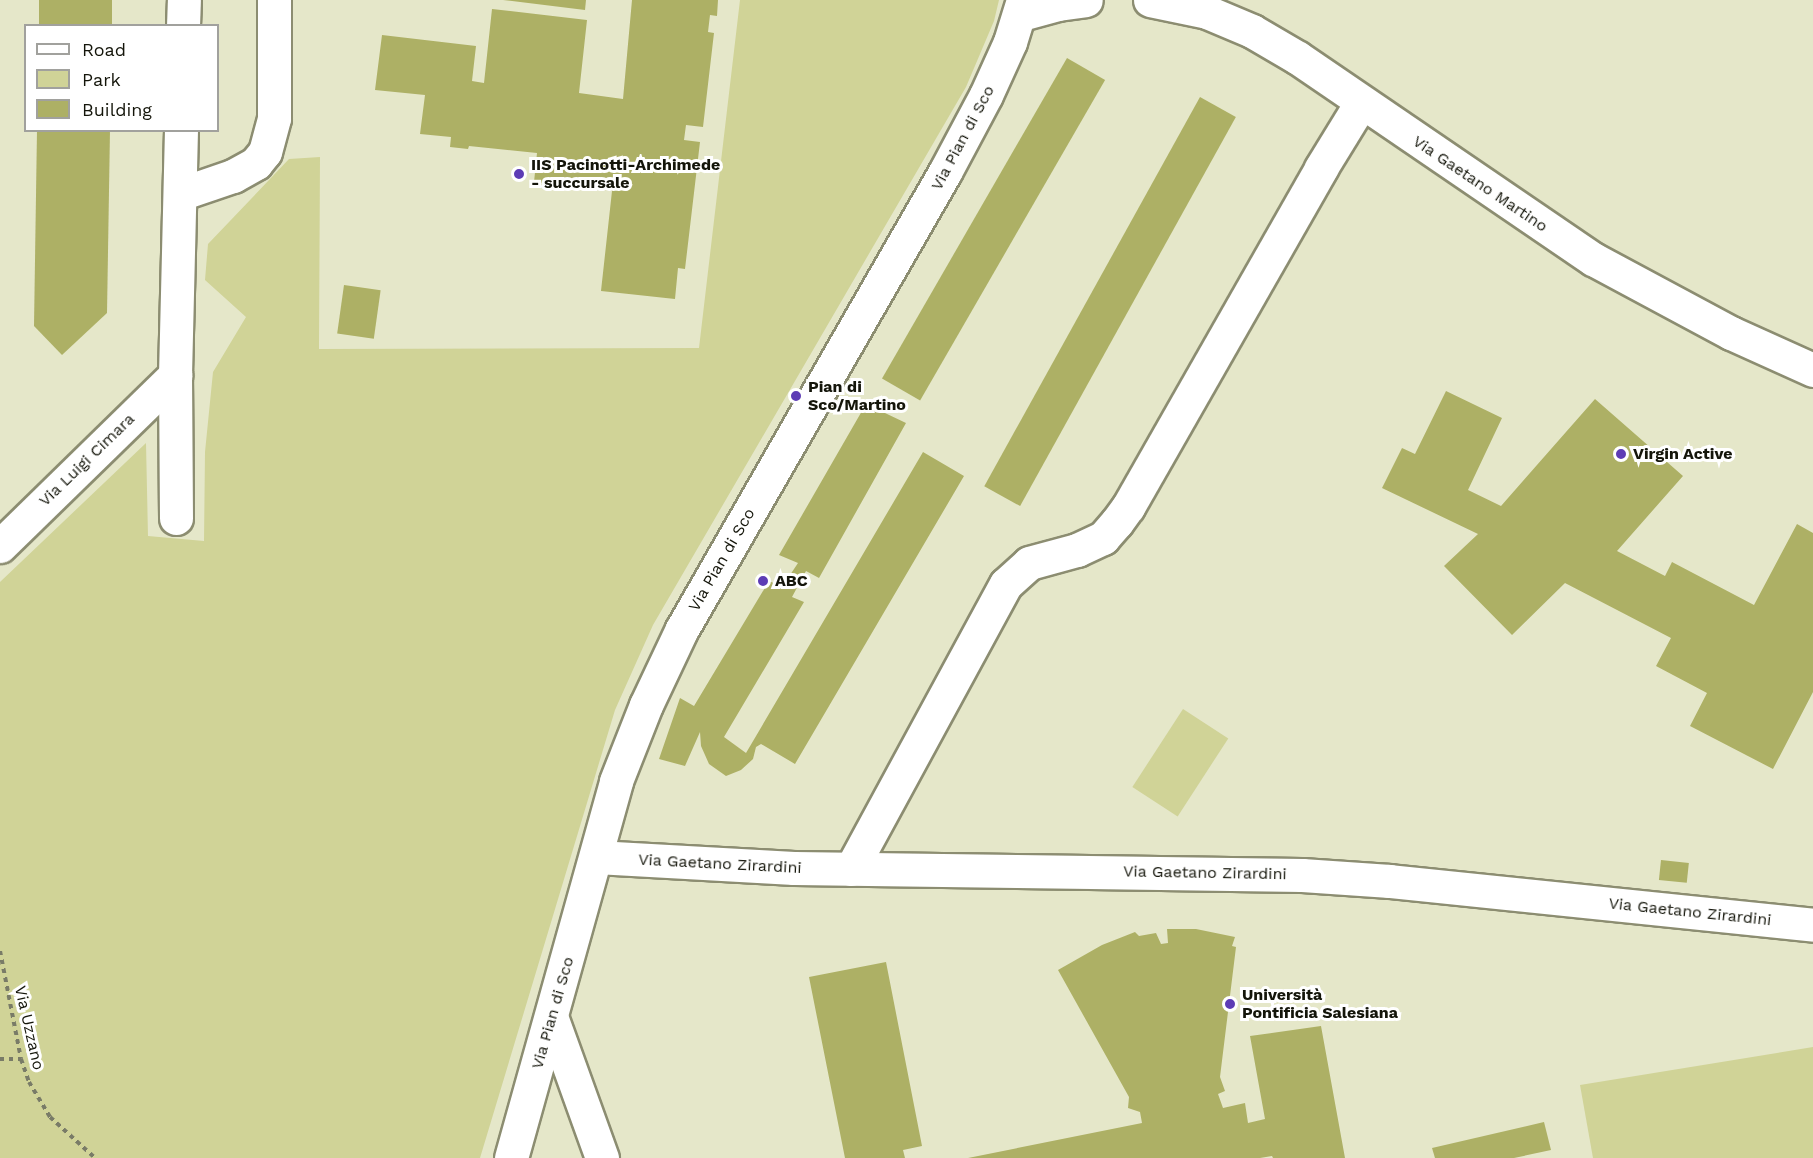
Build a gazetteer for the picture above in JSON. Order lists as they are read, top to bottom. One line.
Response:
{"streets":{"street":["Via Pian di Sco","Via Gaetano Martino","Via Luigi Cimara","Via Gaetano Zirardini"],"path":["Via Uzzano"]},"crossings":[["Via Pian di Sco","Via Gaetano Zirardini"]],"places":["IIS Pacinotti-Archimede - succursale","Pian di Sco/Martino","Virgin Active","ABC","Università Pontificia Salesiana"],"legend":["Road","Park","Building"]}
